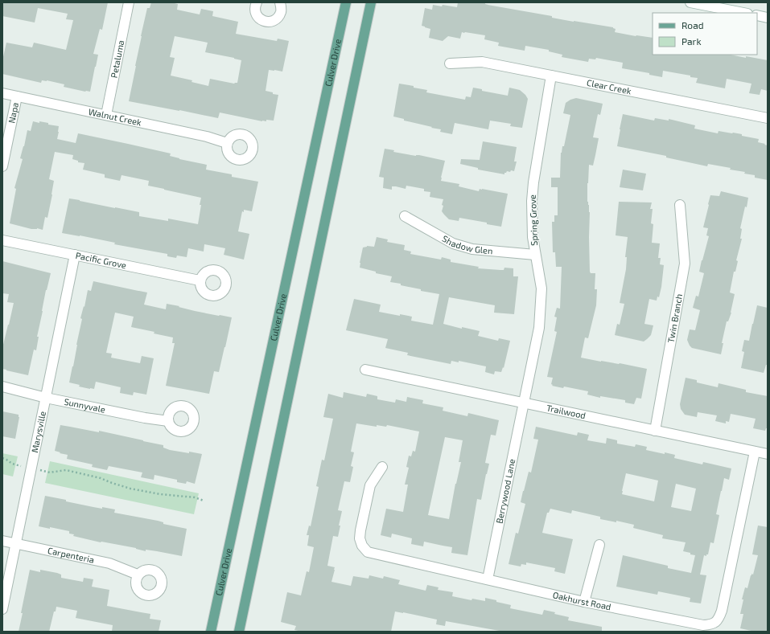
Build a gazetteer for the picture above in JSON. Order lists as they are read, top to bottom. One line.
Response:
{"streets":{"main road":["Culver Drive"],"street":["Petaluma","Clear Creek","Napa","Walnut Creek","Spring Grove","Shadow Glen","Pacific Grove","Twin Branch","Sunnyvale","Trailwood","Marysville","Berrywood Lane","Carpenteria","Oakhurst Road"]},"crossings":[["Petaluma","Walnut Creek"],["Clear Creek","Spring Grove"],["Napa","Walnut Creek"],["Spring Grove","Shadow Glen"],["Spring Grove","Trailwood"],["Spring Grove","Berrywood Lane"],["Pacific Grove","Marysville"],["Twin Branch","Trailwood"],["Sunnyvale","Marysville"],["Trailwood","Berrywood Lane"],["Trailwood","Oakhurst Road"],["Marysville","Carpenteria"],["Berrywood Lane","Oakhurst Road"]],"legend":["Road","Park"]}
